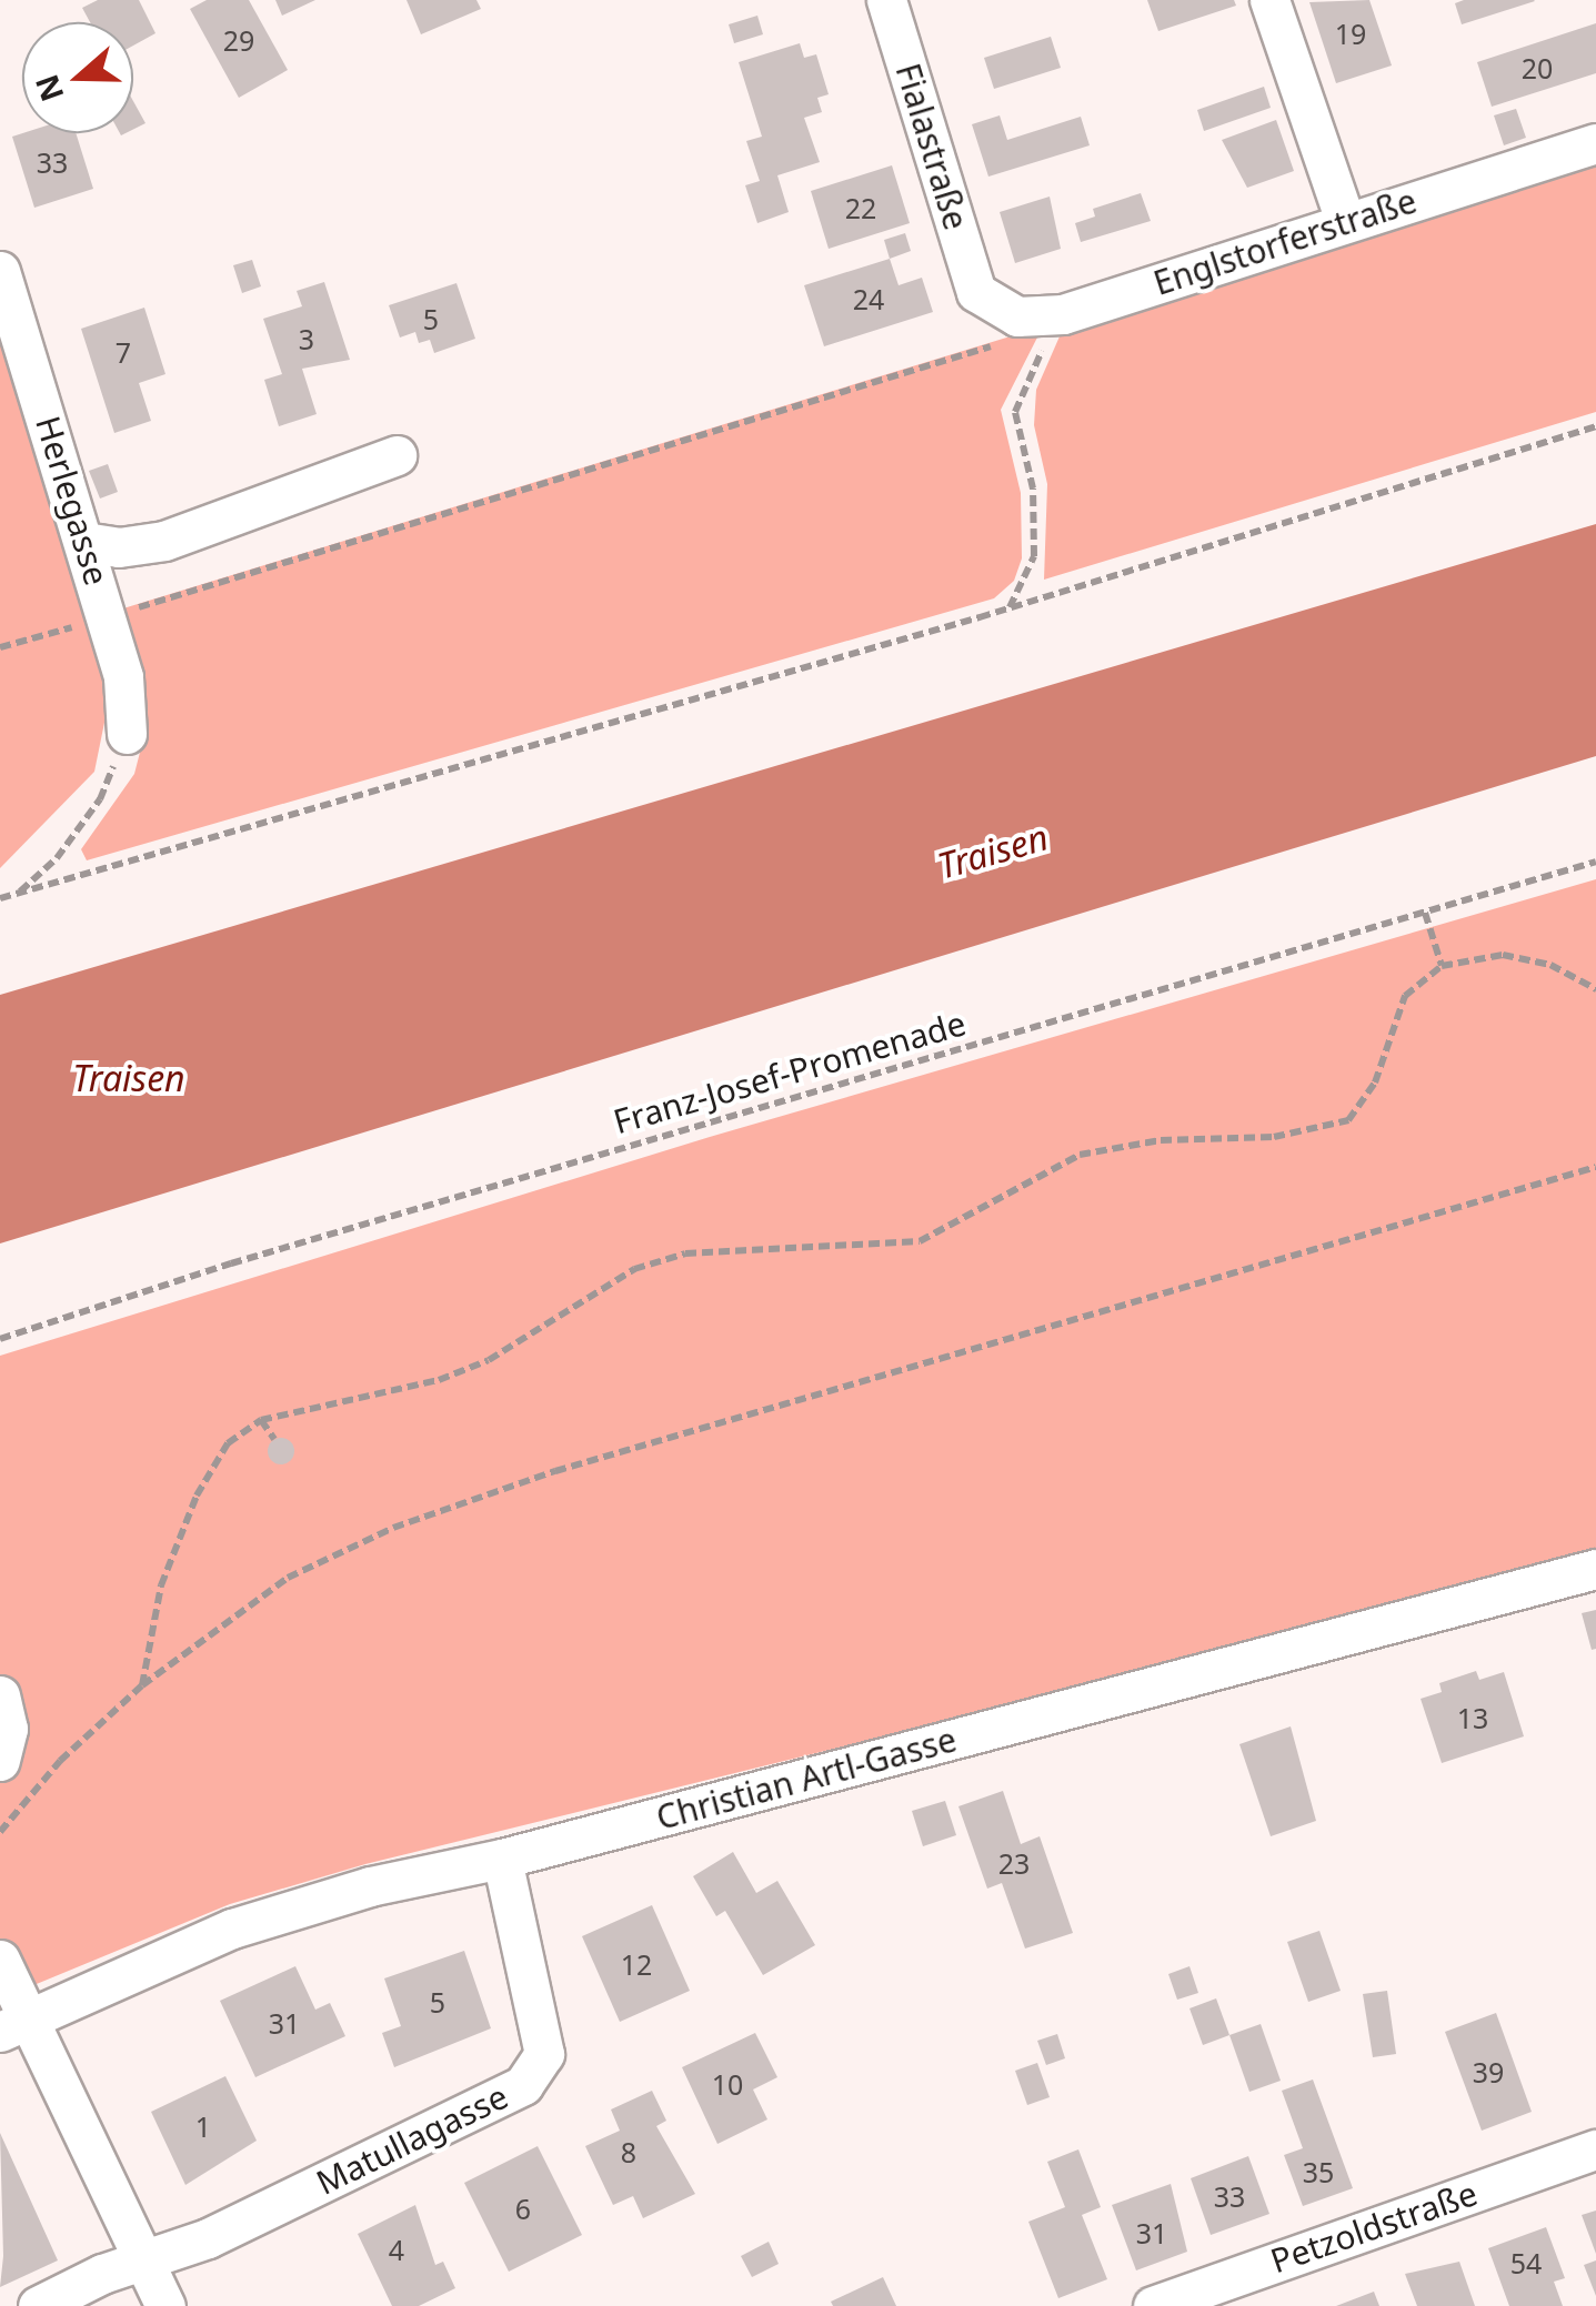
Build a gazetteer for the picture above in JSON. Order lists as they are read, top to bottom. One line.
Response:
{"streets":{"street":["Fialastraße","Englstorferstraße","Herlegasse","Christian Artl-Gasse","Matullagasse","Petzoldstraße"],"path":["Franz-Josef-Promenade"]},"crossings":[["Fialastraße","Englstorferstraße"],["Christian Artl-Gasse","Matullagasse"]],"water":["Traisen"],"house_numbers":["19","29","20","33","22","24","5","3","7","13","23","12","5","31","39","10","1","8","35","33","6","31","4","54"],"north":"left"}
